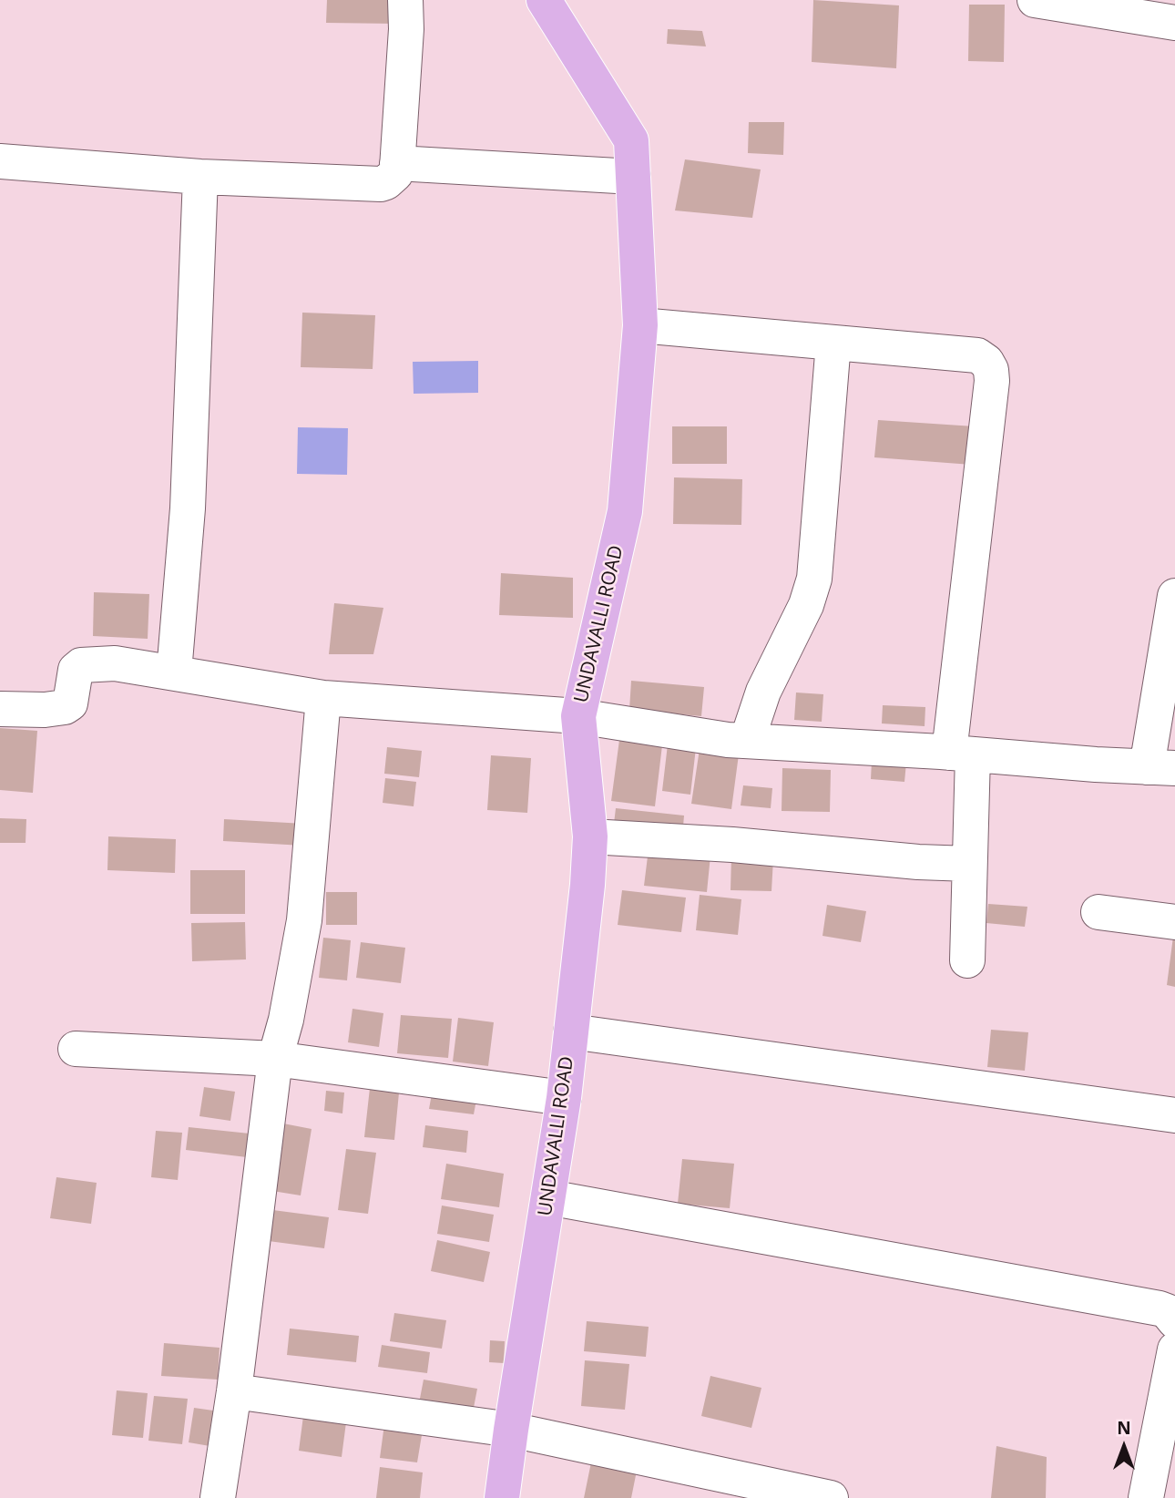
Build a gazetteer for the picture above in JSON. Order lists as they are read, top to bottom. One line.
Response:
{"streets":{"main road":["UNDAVALLI ROAD"]},"north":"top"}
